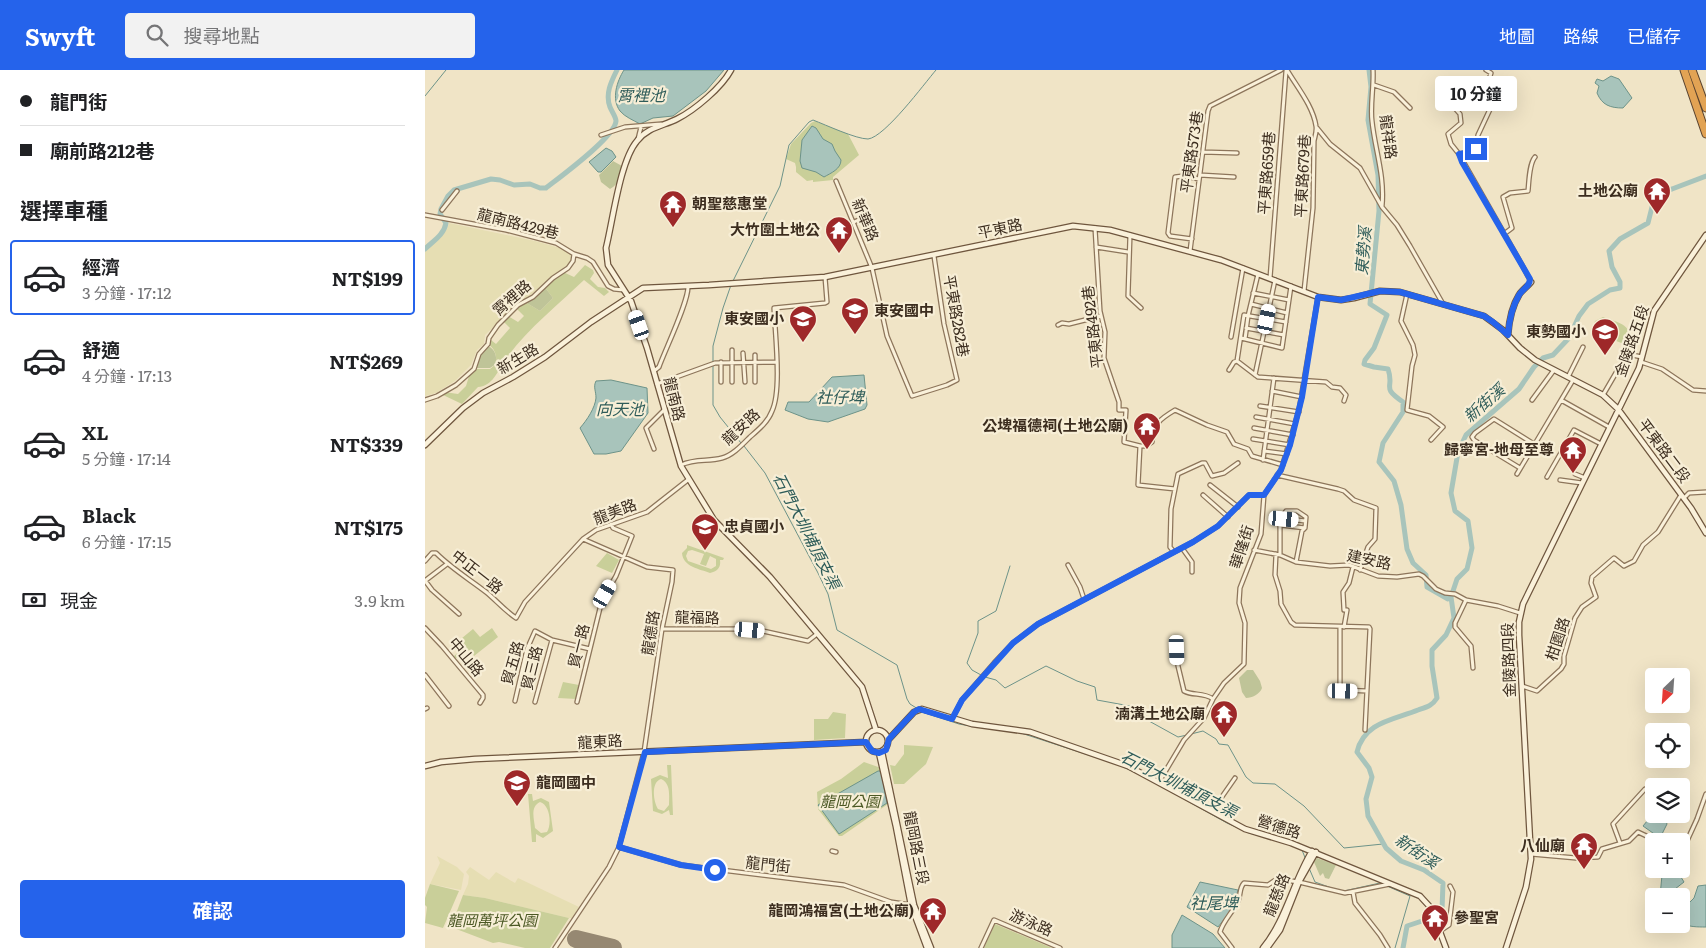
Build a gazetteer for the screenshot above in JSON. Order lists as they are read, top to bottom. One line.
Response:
{"streets":{"street":["龍祥路","平東路573巷","平東路659巷","平東路679巷","新華路","龍南路429巷","平東路","霄裡路","平東路282巷","平東路492巷","金陵路五段","新生路","龍南路","龍安路","平東路二段","龍美路","華隆街","建安路","中正一路","龍福路","龍德路","柑園路","貿一路","中山路","金陵路四段","貿五路","貿三路","龍東路","營德路","龍岡路三段","龍門街","龍慈路","游泳路"]},"crossings":[["平東路573巷","平東路"],["平東路659巷","平東路679巷"],["平東路659巷","平東路"],["平東路679巷","平東路"],["新華路","平東路"],["新華路","平東路282巷"],["龍南路429巷","霄裡路"],["龍南路429巷","龍南路"],["平東路","平東路282巷"],["平東路","平東路492巷"],["平東路","新生路"],["平東路","龍南路"],["平東路","龍安路"],["平東路","平東路二段"],["平東路","華隆街"],["金陵路五段","平東路二段"],["金陵路五段","金陵路四段"],["新生路","龍南路"],["龍南路","龍安路"],["龍南路","龍美路"],["龍南路","龍福路"],["龍南路","龍東路"],["龍南路","營德路"],["龍南路","龍岡路三段"],["平東路二段","柑園路"],["平東路二段","金陵路四段"],["龍美路","中正一路"],["龍美路","貿一路"],["華隆街","建安路"],["華隆街","營德路"],["龍福路","龍德路"],["龍德路","貿一路"],["龍德路","龍東路"],["龍德路","龍門街"],["柑園路","金陵路四段"],["貿五路","貿三路"],["龍東路","營德路"],["龍東路","龍岡路三段"],["營德路","龍岡路三段"],["營德路","龍慈路"],["龍岡路三段","龍門街"]],"water":["霄裡池","東勢溪","社仔埤","新街溪","向天池","石門大圳埔頂支渠","社尾埤"],"parks":["龍岡公園","龍岡萬坪公園"],"places":{"temple":["土地公廟","朝聖慈惠堂","大竹圍土地公","公埤福德祠(土地公廟)","歸寧宮-地母至尊","湳溝土地公廟","八仙廟","龍岡鴻福宮(土地公廟)","參聖宮"],"school or university":["東安國中","東安國小","東勢國小","忠貞國小","龍岡國中"]},"north":"bottom left","page":{"header":"Swyft","search":"搜尋地點","nav":["地圖","路線","已儲存"],"banner":["龍門街","廟前路212巷"],"bubble":"10 分鐘","heading":"選擇車種","list":[{"name":"經濟","note":"3 分鐘 · 17:12","value":"NT$199"},{"name":"舒適","note":"4 分鐘 · 17:13","value":"NT$269"},{"name":"XL","note":"5 分鐘 · 17:14","value":"NT$339"},{"name":"Black","note":"6 分鐘 · 17:15","value":"NT$175"}],"pay":["現金","3.9 km"],"map_buttons":["+","−"],"buttons":"確認"}}
